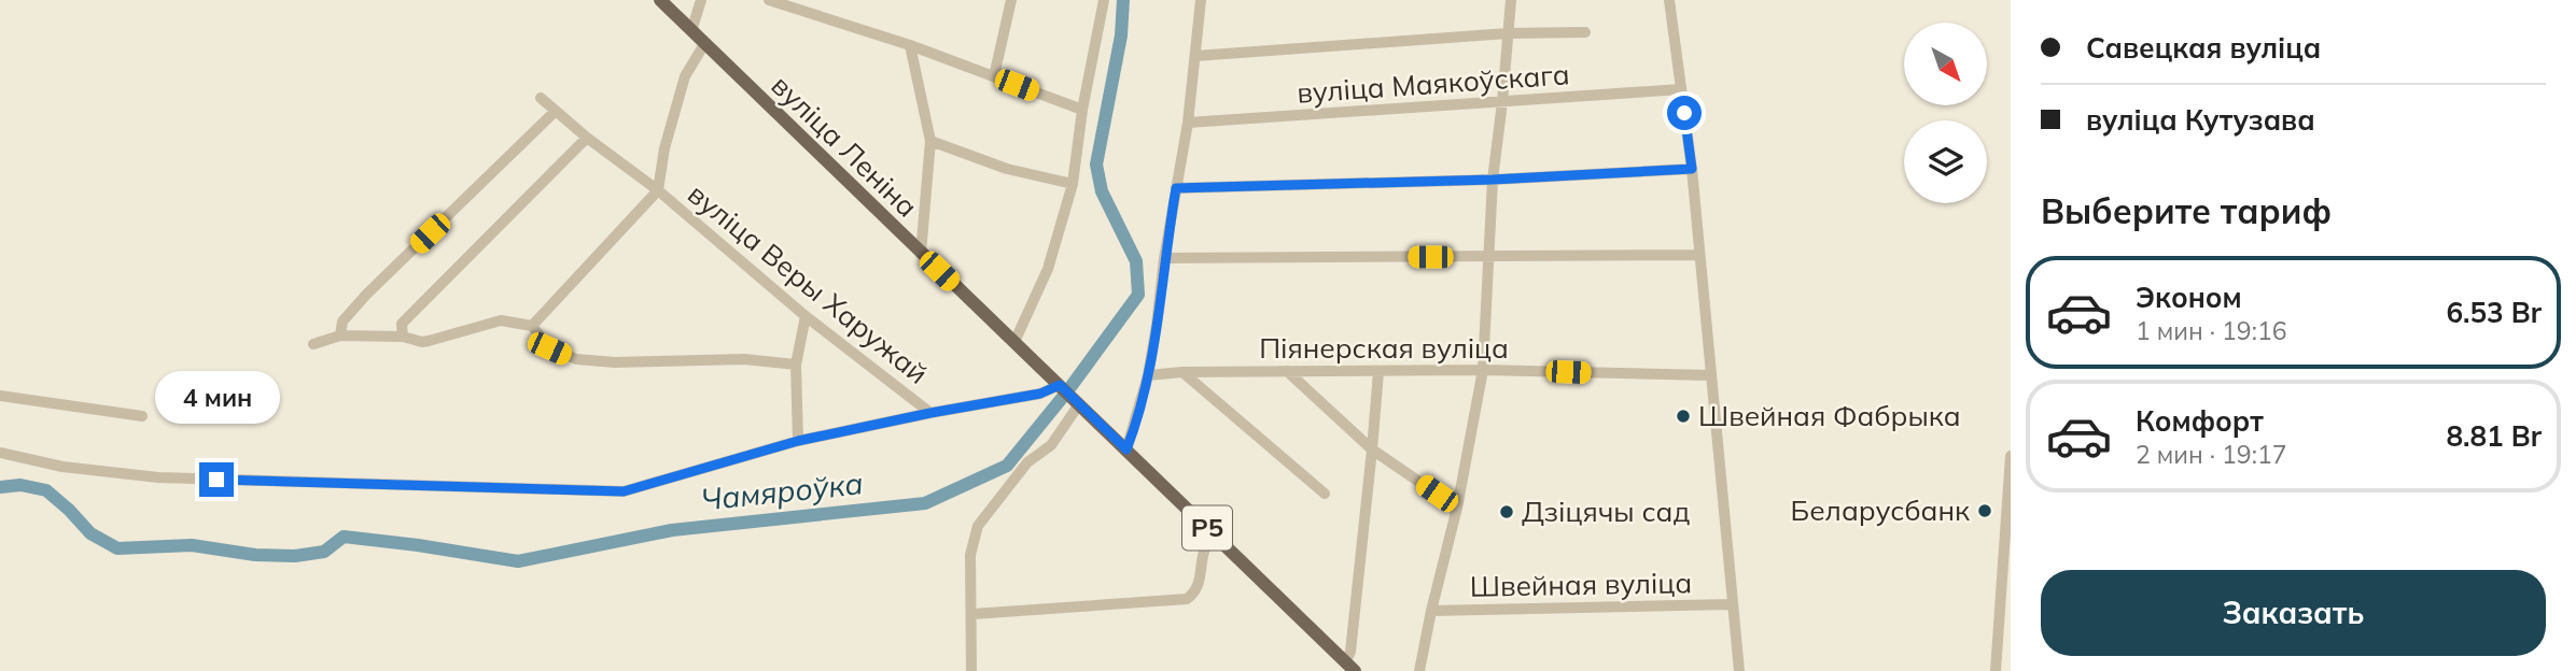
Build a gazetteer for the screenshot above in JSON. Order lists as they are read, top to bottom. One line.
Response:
{"streets":{"main road":["вуліца Леніна","Р5"],"street":["вуліца Маякоўскага","вуліца Веры Харужай","Піянерская вуліца","Швейная вуліца"]},"crossings":[["вуліца Леніна","вуліца Веры Харужай"]],"water":["Чамяроўка"],"places":["Швейная Фабрыка","Беларусбанк","Дзіцячы сад"],"north":"bottom right","page":{"banner":["Савецкая вуліца","вуліца Кутузава"],"heading":"Выберите тариф","list":[{"name":"Эконом","note":"1 мин · 19:16","value":"6.53 Br"},{"name":"Комфорт","note":"2 мин · 19:17","value":"8.81 Br"}],"bubble":"4 мин","buttons":"Заказать"}}
